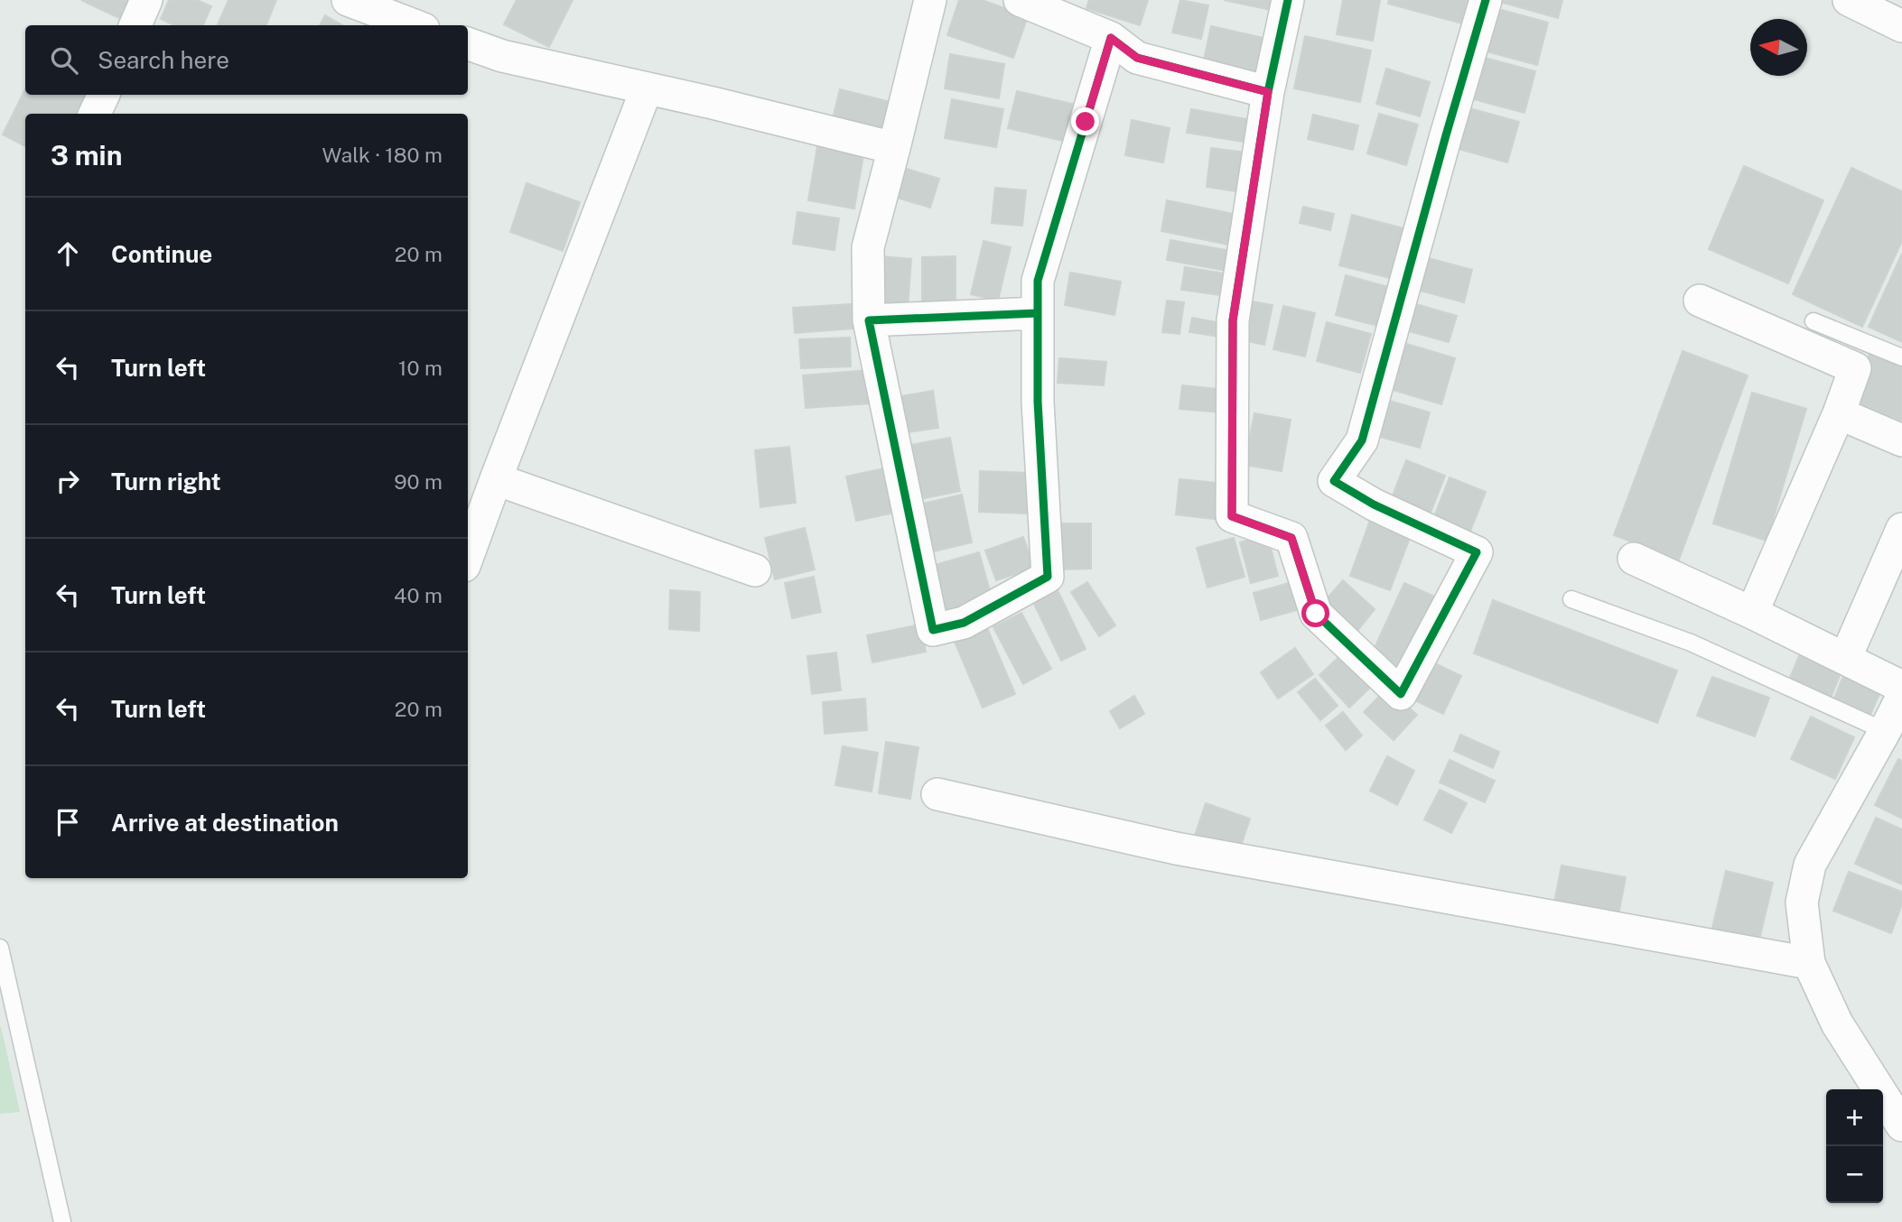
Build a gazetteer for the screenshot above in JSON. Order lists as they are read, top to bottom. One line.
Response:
{"north":"left","page":{"search":"Search here","heading":["3 min","Walk · 180 m"],"list":[["Continue","20 m"],["Turn left","10 m"],["Turn right","90 m"],["Turn left","40 m"],["Turn left","20 m"],"Arrive at destination"],"map_buttons":["+","−"]}}
